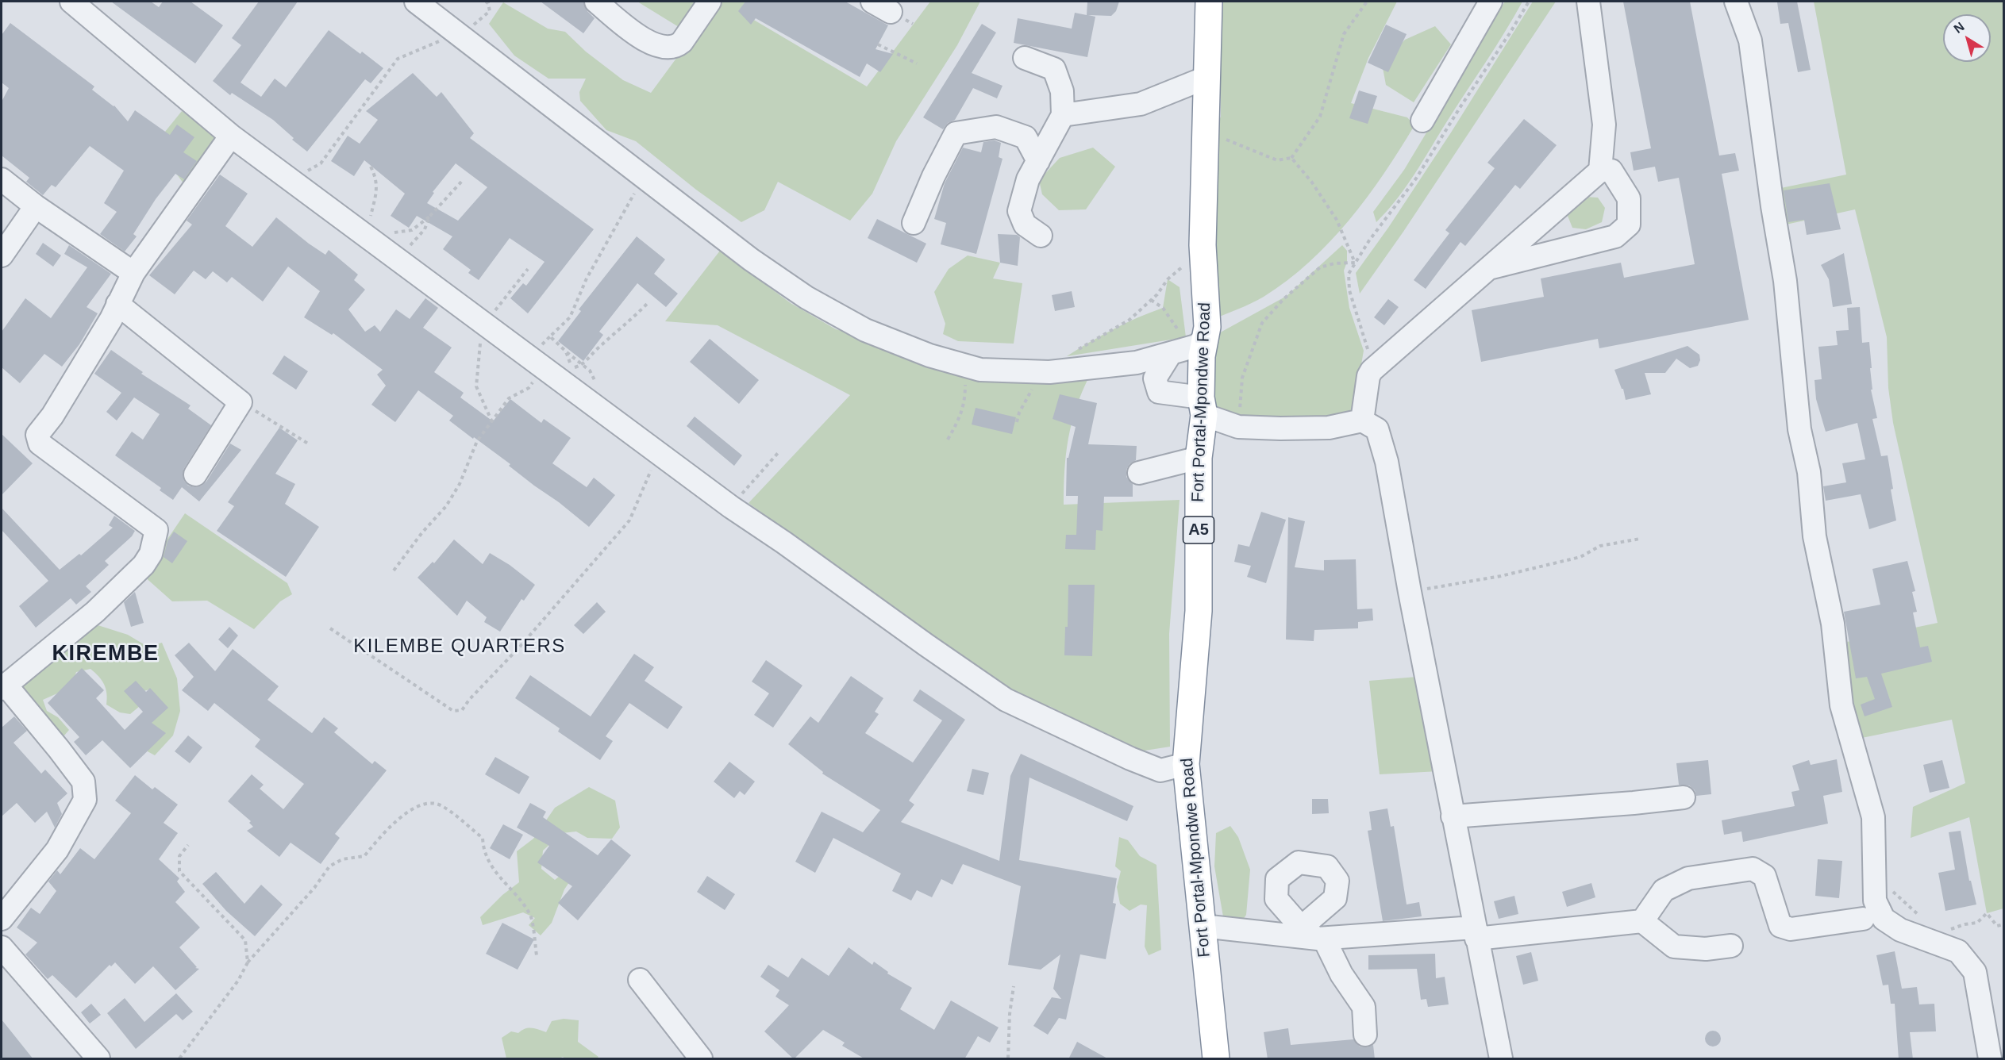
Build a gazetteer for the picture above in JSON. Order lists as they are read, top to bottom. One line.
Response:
{"streets":{"highway":["Fort Portal-Mpondwe Road","A5"]},"districts":["KILEMBE QUARTERS","KIREMBE"],"north":"top left"}
